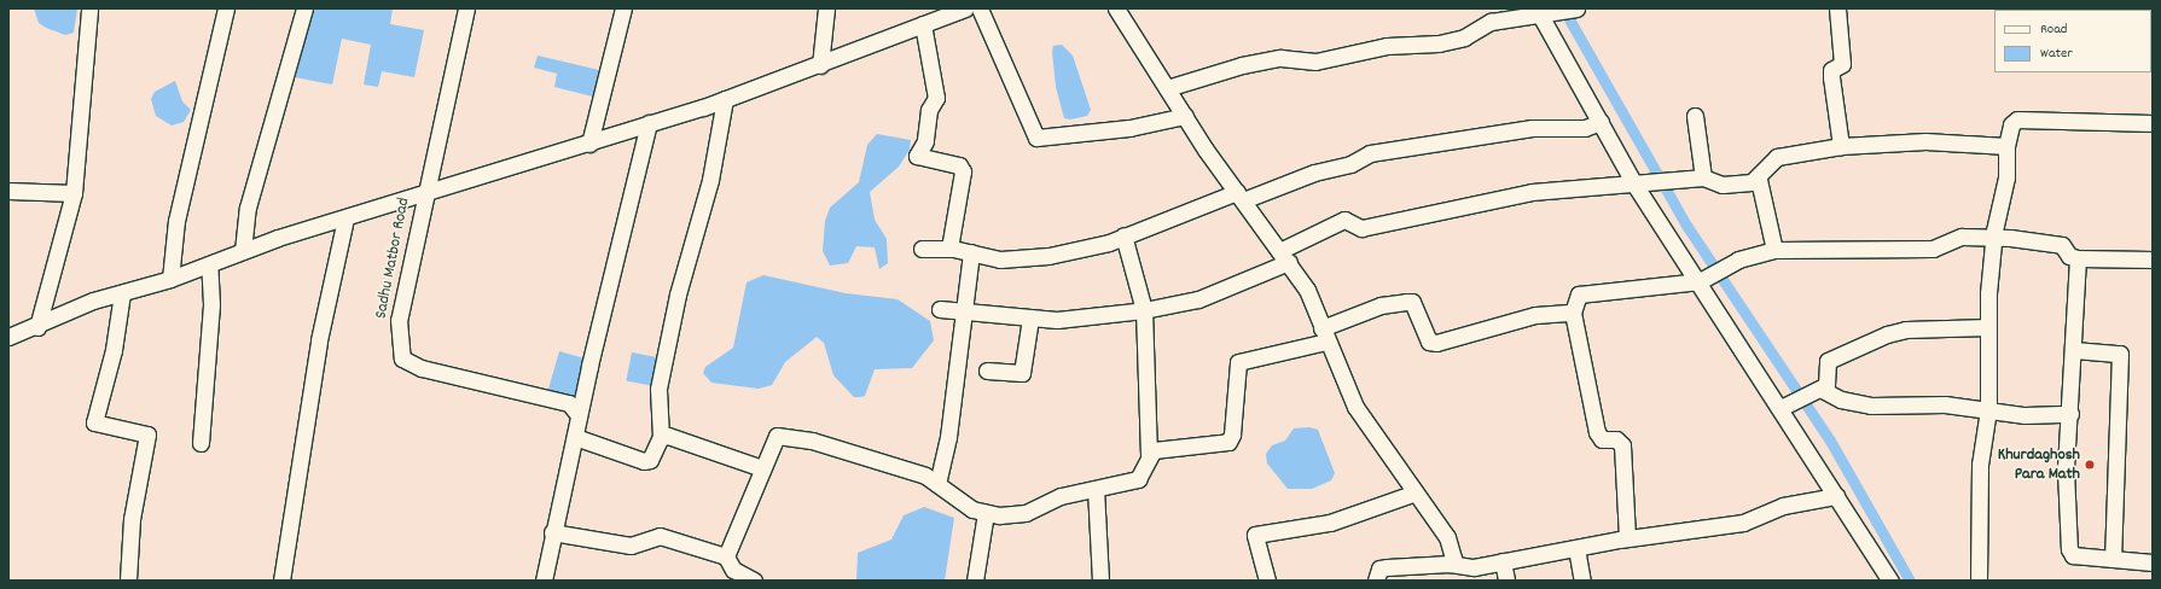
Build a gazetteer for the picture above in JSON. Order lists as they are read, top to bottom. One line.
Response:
{"streets":{"street":["Sadhu Matbor Road"]},"places":["Khurdaghosh Para Math"],"legend":["Road","Water"]}
